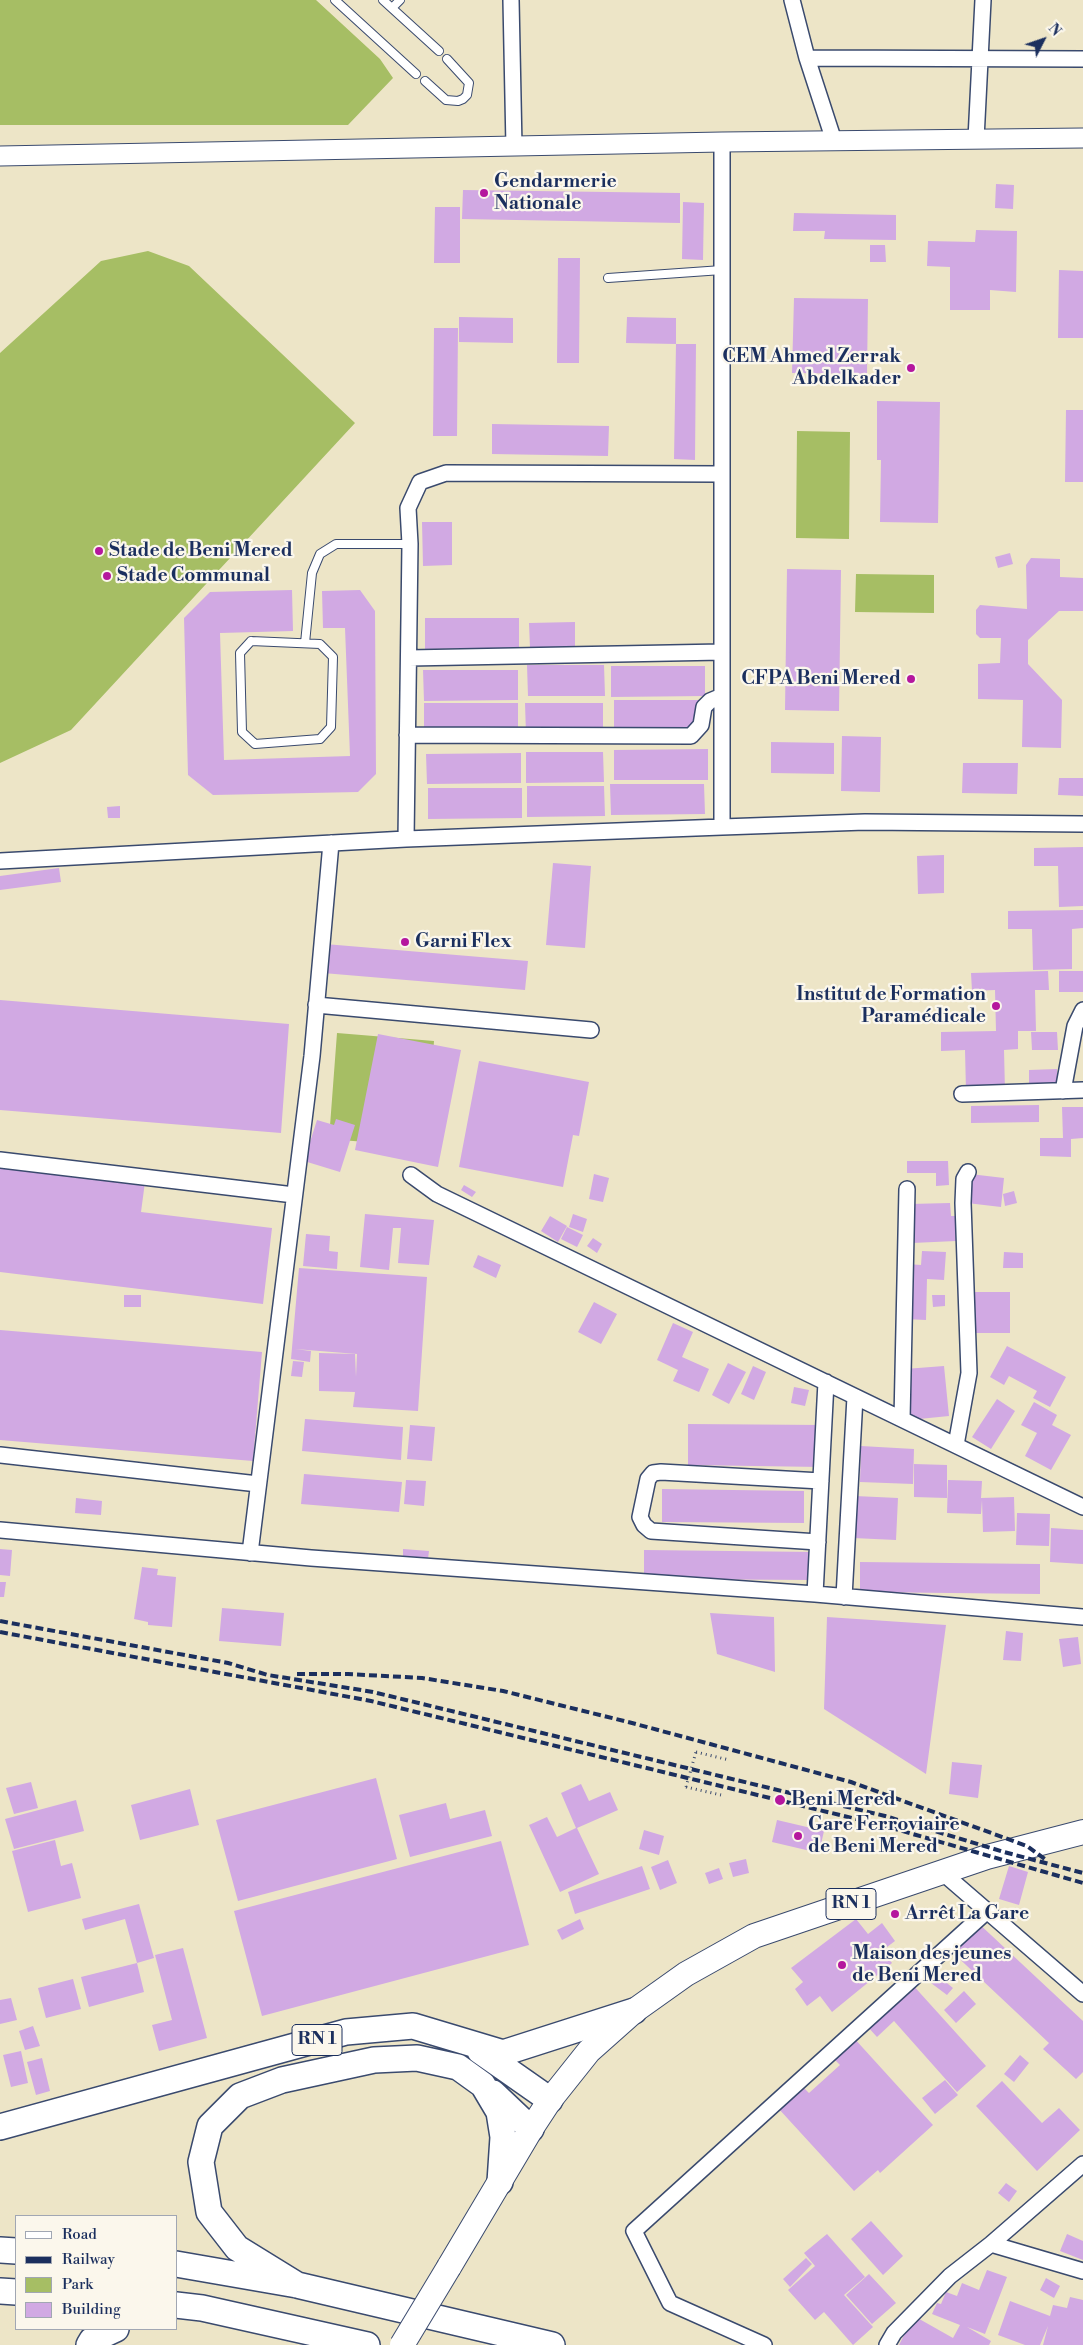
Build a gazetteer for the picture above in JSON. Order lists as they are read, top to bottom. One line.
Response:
{"streets":{"highway":["RN 1"]},"places":["Gendarmerie Nationale","CEM Ahmed Zerrak Abdelkader","Stade de Beni Mered","Stade Communal","CFPA Beni Mered","Garni Flex","Institut de Formation Paramédicale","Beni Mered","Gare Ferroviaire de Beni Mered","Arrêt La Gare","Maison des jeunes de Beni Mered"],"legend":["Road","Railway","Park","Building"],"north":"top right"}
